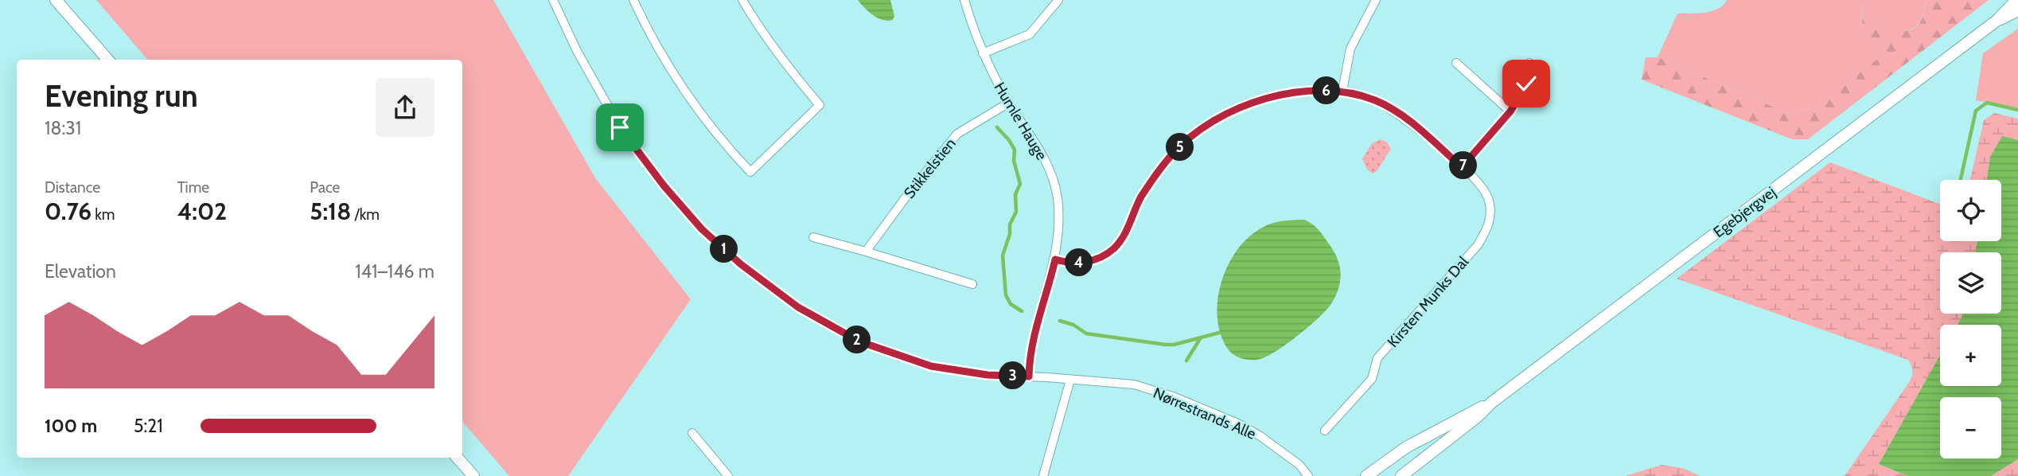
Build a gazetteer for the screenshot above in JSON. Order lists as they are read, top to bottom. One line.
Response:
{"streets":{"street":["Humle Hauge","Stikkelstien","Egebjergvej","Kirsten Munks Dal","Nørrestrands Alle"]},"crossings":[["Humle Hauge","Stikkelstien"],["Humle Hauge","Kirsten Munks Dal"],["Humle Hauge","Nørrestrands Alle"]],"page":{"heading":["Evening run","18:31"],"pins":["6","5","7","1","4","2","3"],"stats":[["Distance","0.76 km"],["Time","4:02"],["Pace","5:18 /km"]],"map_buttons":["+","−"],"chart":["Elevation","141–146 m"],"list":[{"name":"100 m","note":"5:21"}]}}
